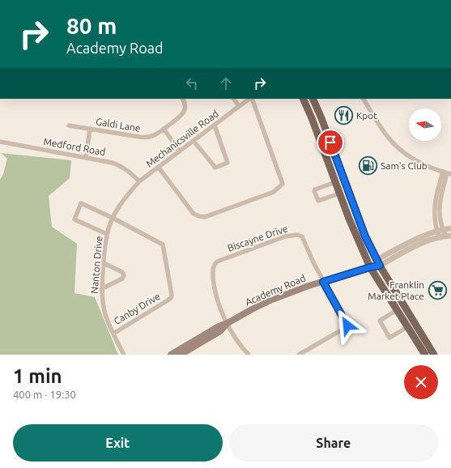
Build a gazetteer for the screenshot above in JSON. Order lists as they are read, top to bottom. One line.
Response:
{"streets":{"main road":["Academy Road"],"street":["Galdi Lane","Mechanicsville Road","Medford Road","Biscayne Drive","Nanton Drive","Canby Drive"]},"crossings":[["Mechanicsville Road","Medford Road"],["Mechanicsville Road","Nanton Drive"],["Medford Road","Nanton Drive"],["Biscayne Drive","Academy Road"],["Nanton Drive","Canby Drive"]],"places":{"restaurant":["Kpot"],"fuel station":["Sam's Club"],"supermarket":["Franklin Market Place"]},"north":"left","page":{"turn":["80 m","Academy Road"],"heading":["1 min","400 m · 19:30"],"buttons":["Exit","Share"]}}
